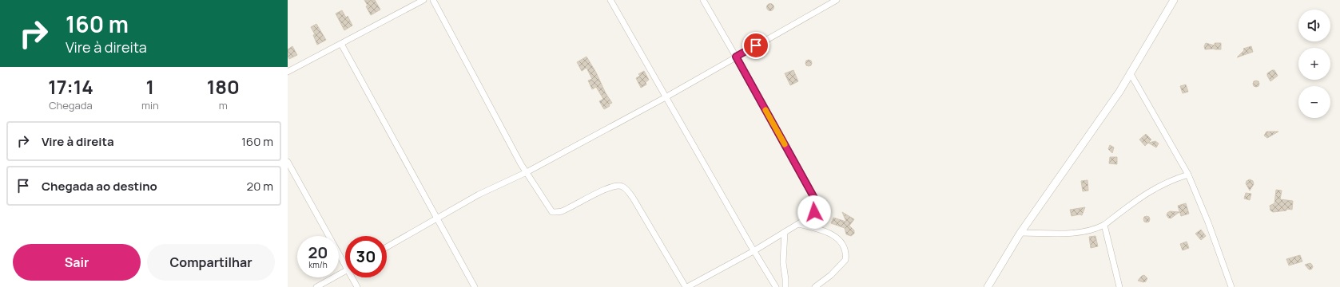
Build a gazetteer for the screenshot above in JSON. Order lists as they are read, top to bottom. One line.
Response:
{"page":{"turn":["160 m","Vire à direita"],"map_buttons":["+","−"],"eta":["17:14","Chegada","1","min","180","m"],"list":[{"name":"Vire à direita","value":"160 m"},{"name":"Chegada ao destino","value":"20 m"}],"speed":"20 km/h","limit":"30","buttons":["Sair","Compartilhar"]}}
